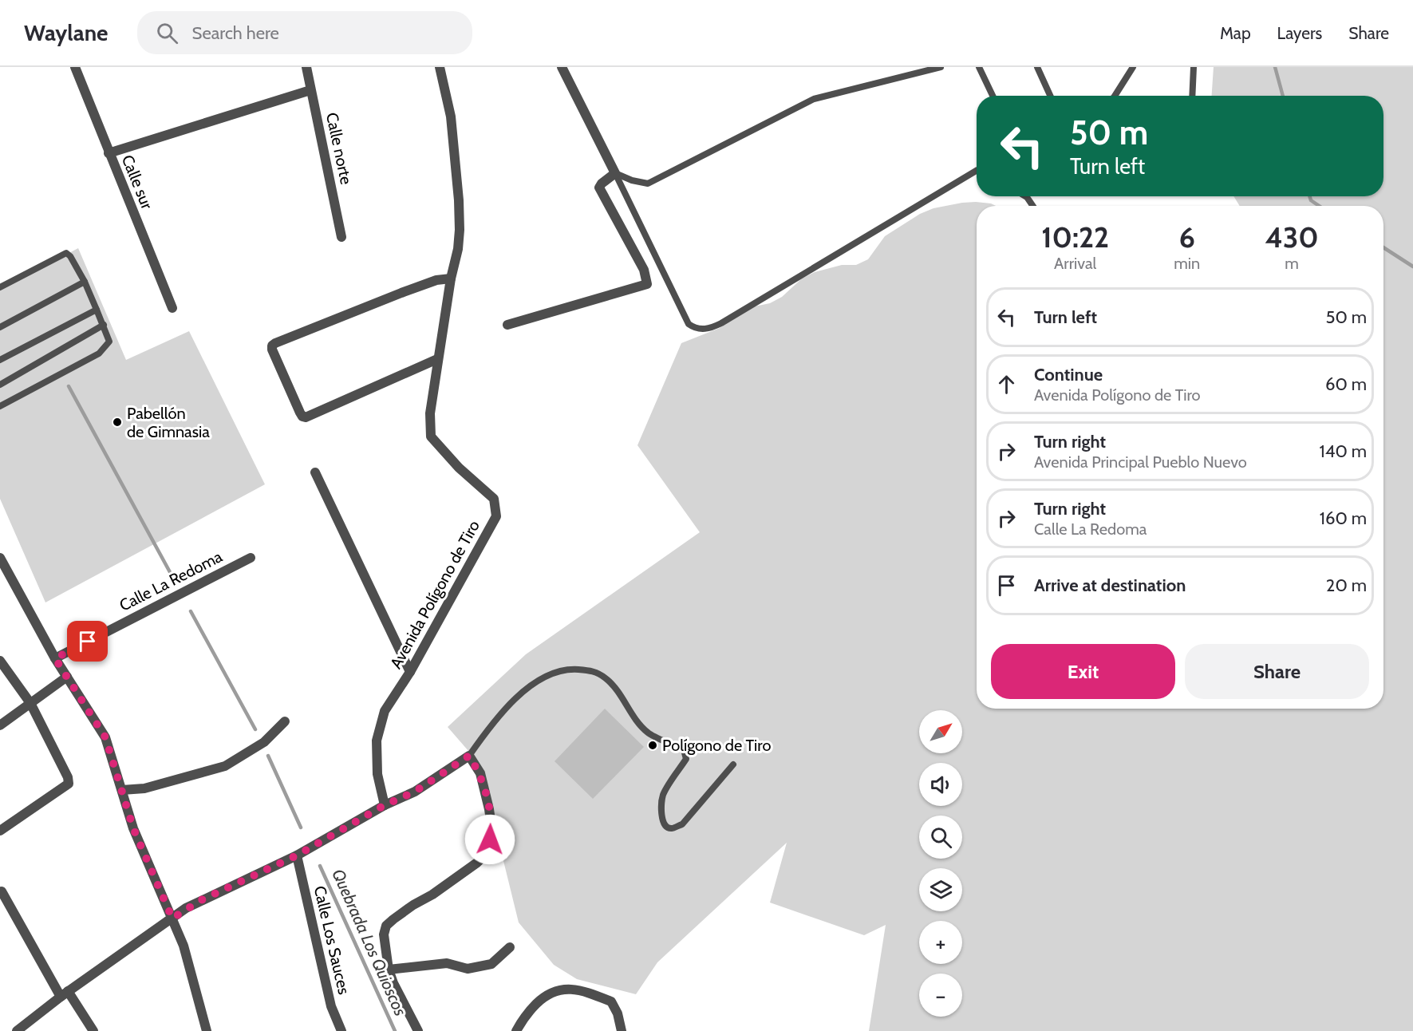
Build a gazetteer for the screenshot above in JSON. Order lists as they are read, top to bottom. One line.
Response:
{"streets":{"street":["Calle norte","Calle sur","Calle La Redoma","Avenida Polígono de Tiro","Calle Los Sauces"]},"water":["Quebrada Los Quioscos"],"places":["Pabellón de Gimnasia","Polígono de Tiro"],"north":"top right","page":{"header":"Waylane","search":"Search here","nav":["Map","Layers","Share"],"turn":["50 m","Turn left"],"eta":["10:22","Arrival","6","min","430","m"],"list":[{"name":"Turn left","value":"50 m"},{"name":"Continue","note":"Avenida Polígono de Tiro","value":"60 m"},{"name":"Turn right","note":"Avenida Principal Pueblo Nuevo","value":"140 m"},{"name":"Turn right","note":"Calle La Redoma","value":"160 m"},{"name":"Arrive at destination","value":"20 m"}],"buttons":["Exit","Share"],"map_buttons":["+","−"]}}
